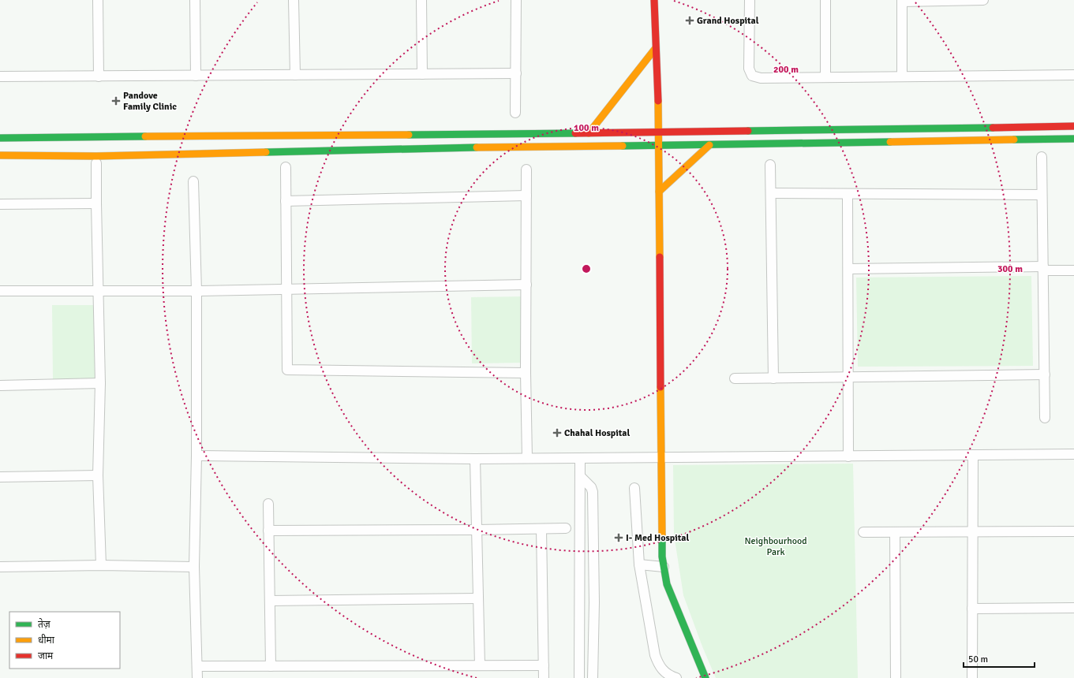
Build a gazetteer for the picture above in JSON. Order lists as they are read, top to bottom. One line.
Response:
{"parks":["Neighbourhood Park"],"places":{"health":["Grand Hospital","Pandove Family Clinic","Chahal Hospital","I- Med Hospital"]},"legend":["तेज़","धीमा","जाम"],"scale_bar":"50 m","rings":["200 m","100 m","300 m"]}
